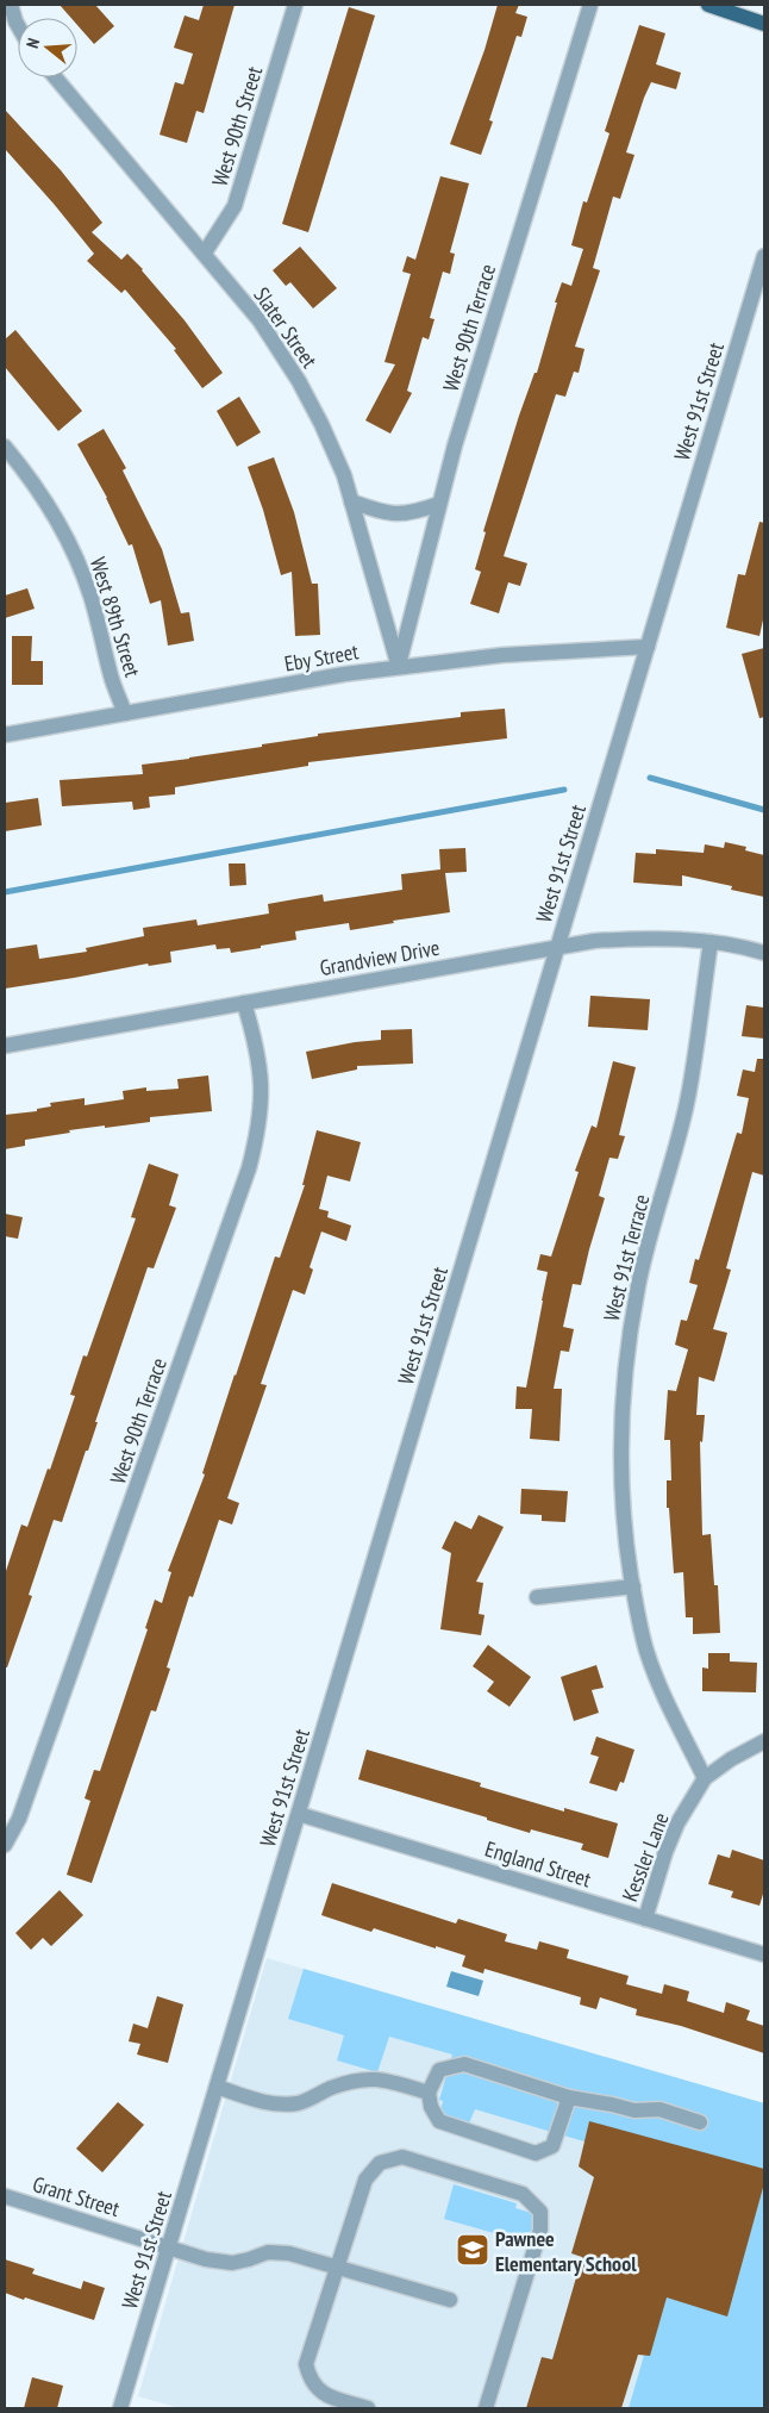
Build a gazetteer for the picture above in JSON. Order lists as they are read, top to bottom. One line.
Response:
{"streets":{"street":["West 90th Street","Slater Street","West 90th Terrace","West 91st Street","West 89th Street","Eby Street","Grandview Drive","West 91st Terrace","Kessler Lane","England Street","Grant Street"]},"crossings":[["West 90th Street","Slater Street"],["Slater Street","West 90th Terrace"],["Slater Street","Eby Street"],["West 90th Terrace","Eby Street"],["West 90th Terrace","Grandview Drive"],["West 91st Street","Eby Street"],["West 91st Street","Grandview Drive"],["West 91st Street","England Street"],["West 91st Street","Grant Street"],["West 89th Street","Eby Street"],["Grandview Drive","West 91st Terrace"],["West 91st Terrace","Kessler Lane"],["Kessler Lane","England Street"]],"places":{"school or university":["Pawnee Elementary School"]},"north":"left"}
